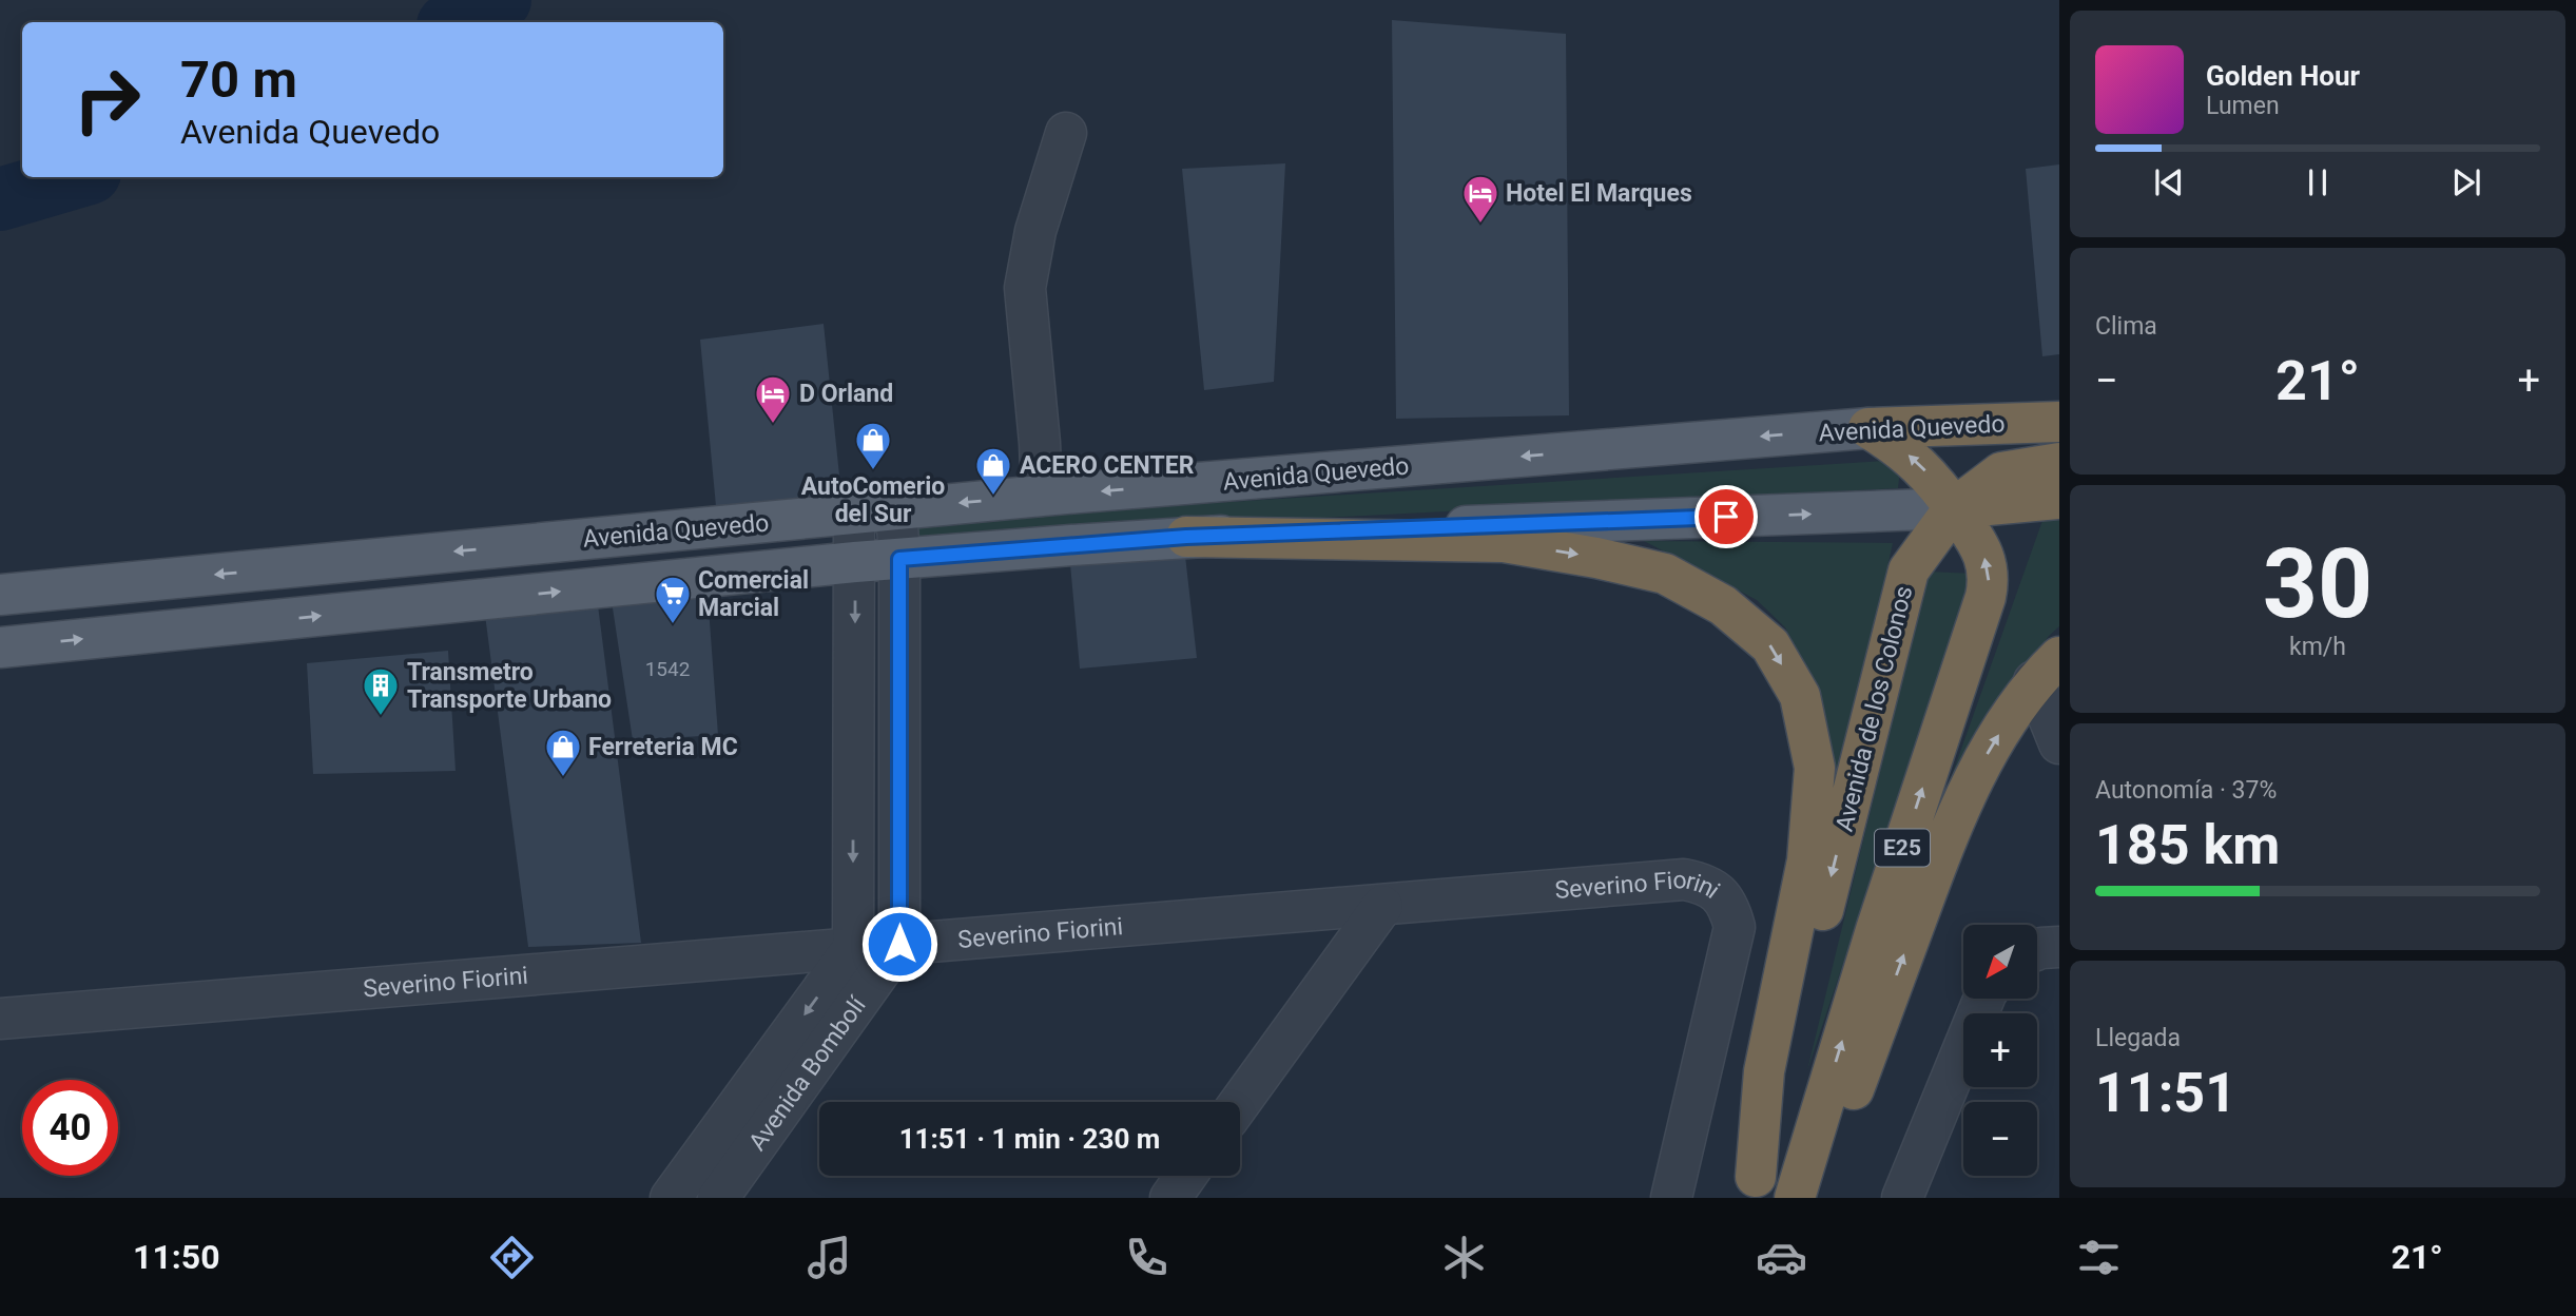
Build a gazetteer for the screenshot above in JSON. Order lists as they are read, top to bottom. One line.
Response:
{"streets":{"highway":["Avenida Quevedo","Avenida de los Colonos","E25"],"street":["Severino Fiorini","Avenida Bombolí"]},"crossings":[["Avenida Quevedo","Avenida de los Colonos"],["Avenida Quevedo","E25"],["Avenida de los Colonos","E25"],["Severino Fiorini","Avenida Bombolí"]],"places":{"hotel":["Hotel El Marques","D Orland"],"shop":["AutoComerio del Sur","ACERO CENTER","Ferreteria MC"],"supermarket":["Comercial Marcial"],"building":["Transmetro Transporte Urbano"]},"house_numbers":["1542"],"north":"bottom left","page":{"turn":["70 m","Avenida Quevedo"],"song":["Golden Hour","Lumen"],"tile":["Clima",["30","km/h"],["Autonomía · 37%","185 km"],["Llegada","11:51"]],"heat":["−","21°","+"],"map_buttons":["+","−"],"limit":"40","trip":"11:51 · 1 min · 230 m","tabs":["11:50","21°"]}}
